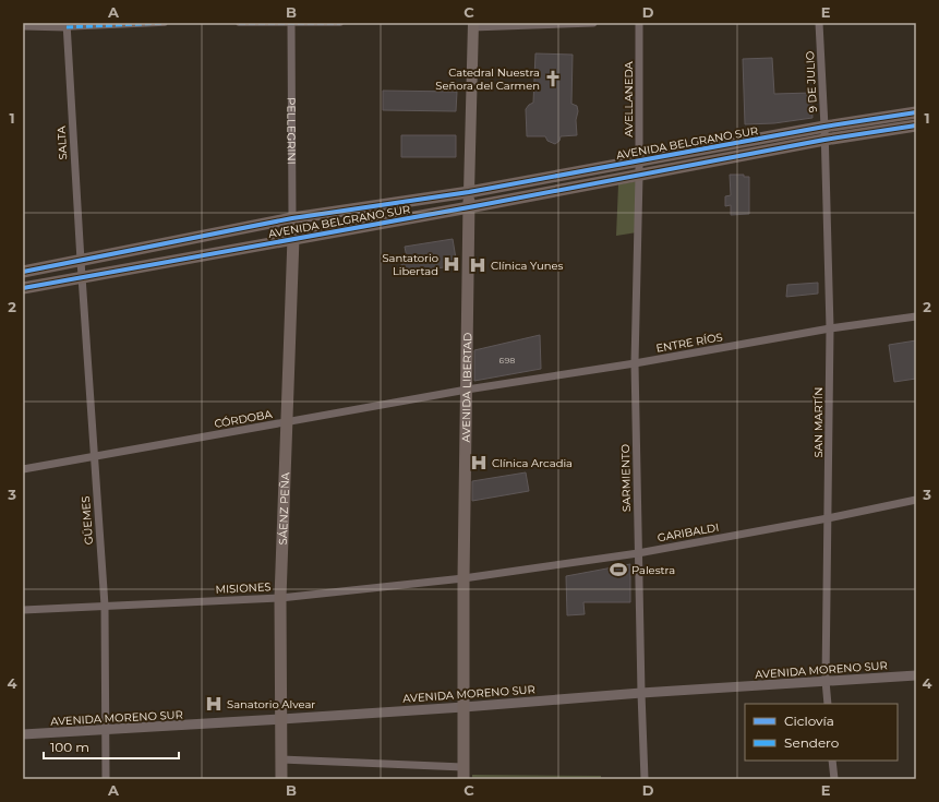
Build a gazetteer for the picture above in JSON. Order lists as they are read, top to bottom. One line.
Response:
{"streets":{"main road":["PELLEGRINI","AVENIDA BELGRANO SUR","AVENIDA LIBERTAD","SÁENZ PEÑA"],"street":["9 DE JULIO","AVELLANEDA","SALTA","ENTRE RÍOS","CÓRDOBA","SAN MARTÍN","SARMIENTO","GÜEMES","GARIBALDI","MISIONES","AVENIDA MORENO SUR"]},"crossings":[["9 DE JULIO","AVENIDA BELGRANO SUR"],["9 DE JULIO","SAN MARTÍN"],["AVELLANEDA","AVENIDA BELGRANO SUR"],["AVELLANEDA","SARMIENTO"],["PELLEGRINI","AVENIDA BELGRANO SUR"],["PELLEGRINI","SÁENZ PEÑA"],["SALTA","AVENIDA BELGRANO SUR"],["SALTA","GÜEMES"],["AVENIDA BELGRANO SUR","AVENIDA LIBERTAD"],["AVENIDA BELGRANO SUR","SAN MARTÍN"],["AVENIDA BELGRANO SUR","SARMIENTO"],["AVENIDA BELGRANO SUR","SÁENZ PEÑA"],["AVENIDA BELGRANO SUR","GÜEMES"],["ENTRE RÍOS","AVENIDA LIBERTAD"],["ENTRE RÍOS","CÓRDOBA"],["ENTRE RÍOS","SAN MARTÍN"],["ENTRE RÍOS","SARMIENTO"],["AVENIDA LIBERTAD","CÓRDOBA"],["AVENIDA LIBERTAD","GARIBALDI"],["AVENIDA LIBERTAD","MISIONES"],["AVENIDA LIBERTAD","AVENIDA MORENO SUR"],["CÓRDOBA","SÁENZ PEÑA"],["CÓRDOBA","GÜEMES"],["SAN MARTÍN","GARIBALDI"],["SAN MARTÍN","AVENIDA MORENO SUR"],["SARMIENTO","GARIBALDI"],["SARMIENTO","AVENIDA MORENO SUR"],["SÁENZ PEÑA","MISIONES"],["SÁENZ PEÑA","AVENIDA MORENO SUR"],["GÜEMES","MISIONES"],["GÜEMES","AVENIDA MORENO SUR"],["GARIBALDI","MISIONES"]],"places":{"church":["Catedral Nuestra Señora del Carmen"],"hospital":["Santatorio Libertad","Clínica Yunes","Clínica Arcadia","Sanatorio Alvear"],"sports":["Palestra"]},"house_numbers":["698"],"legend":["Ciclovía","Sendero"],"scale_bar":"100 m","grid":{"columns":["A","B","C","D","E"],"rows":["1","2","3","4"]}}
